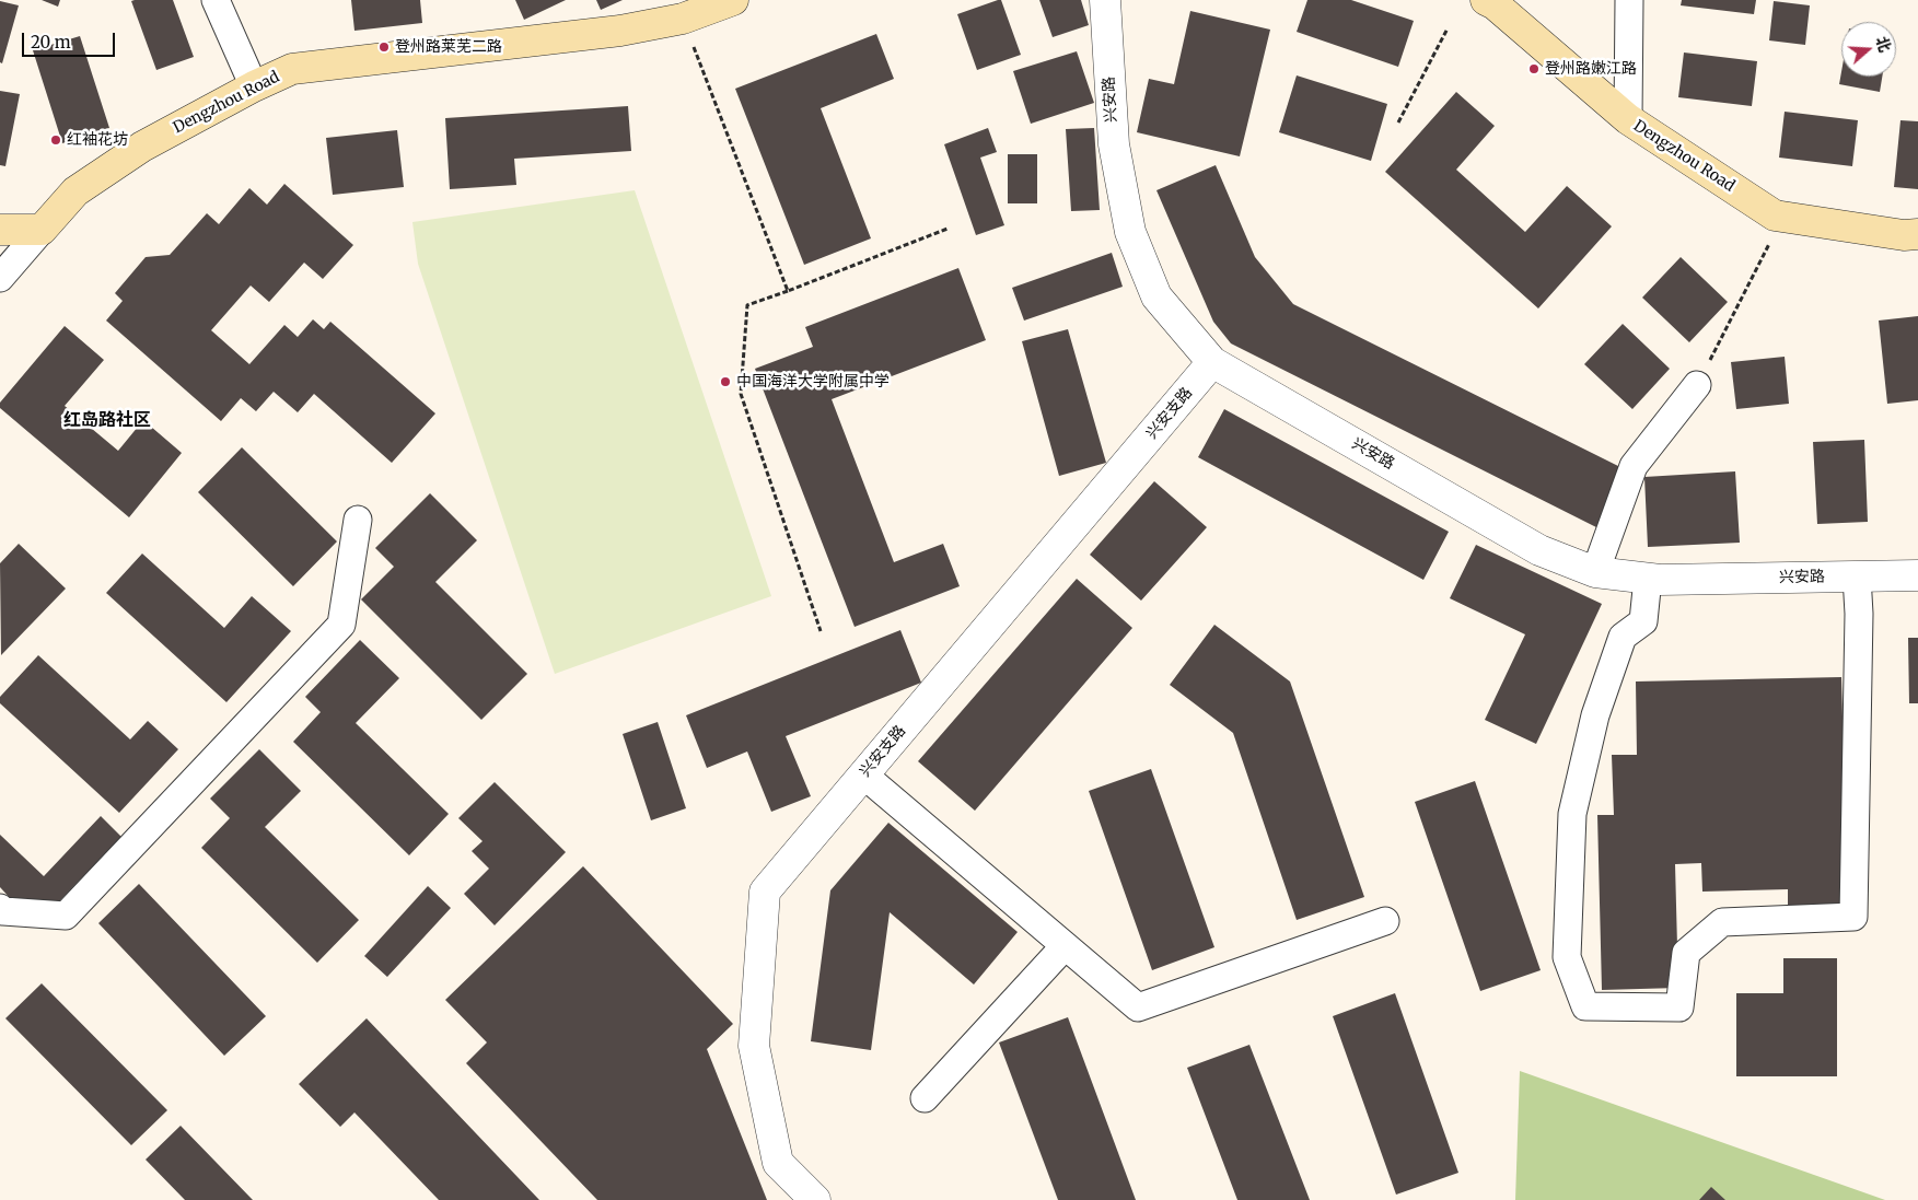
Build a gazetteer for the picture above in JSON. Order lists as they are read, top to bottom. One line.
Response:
{"streets":{"main road":["Dengzhou Road"],"street":["兴安路","兴安支路"]},"crossings":[["兴安路","兴安支路"]],"districts":["红岛路社区"],"places":["登州路莱芜二路","登州路嫩江路","红袖花坊","中国海洋大学附属中学"],"scale_bar":"20 m","north":"right"}
